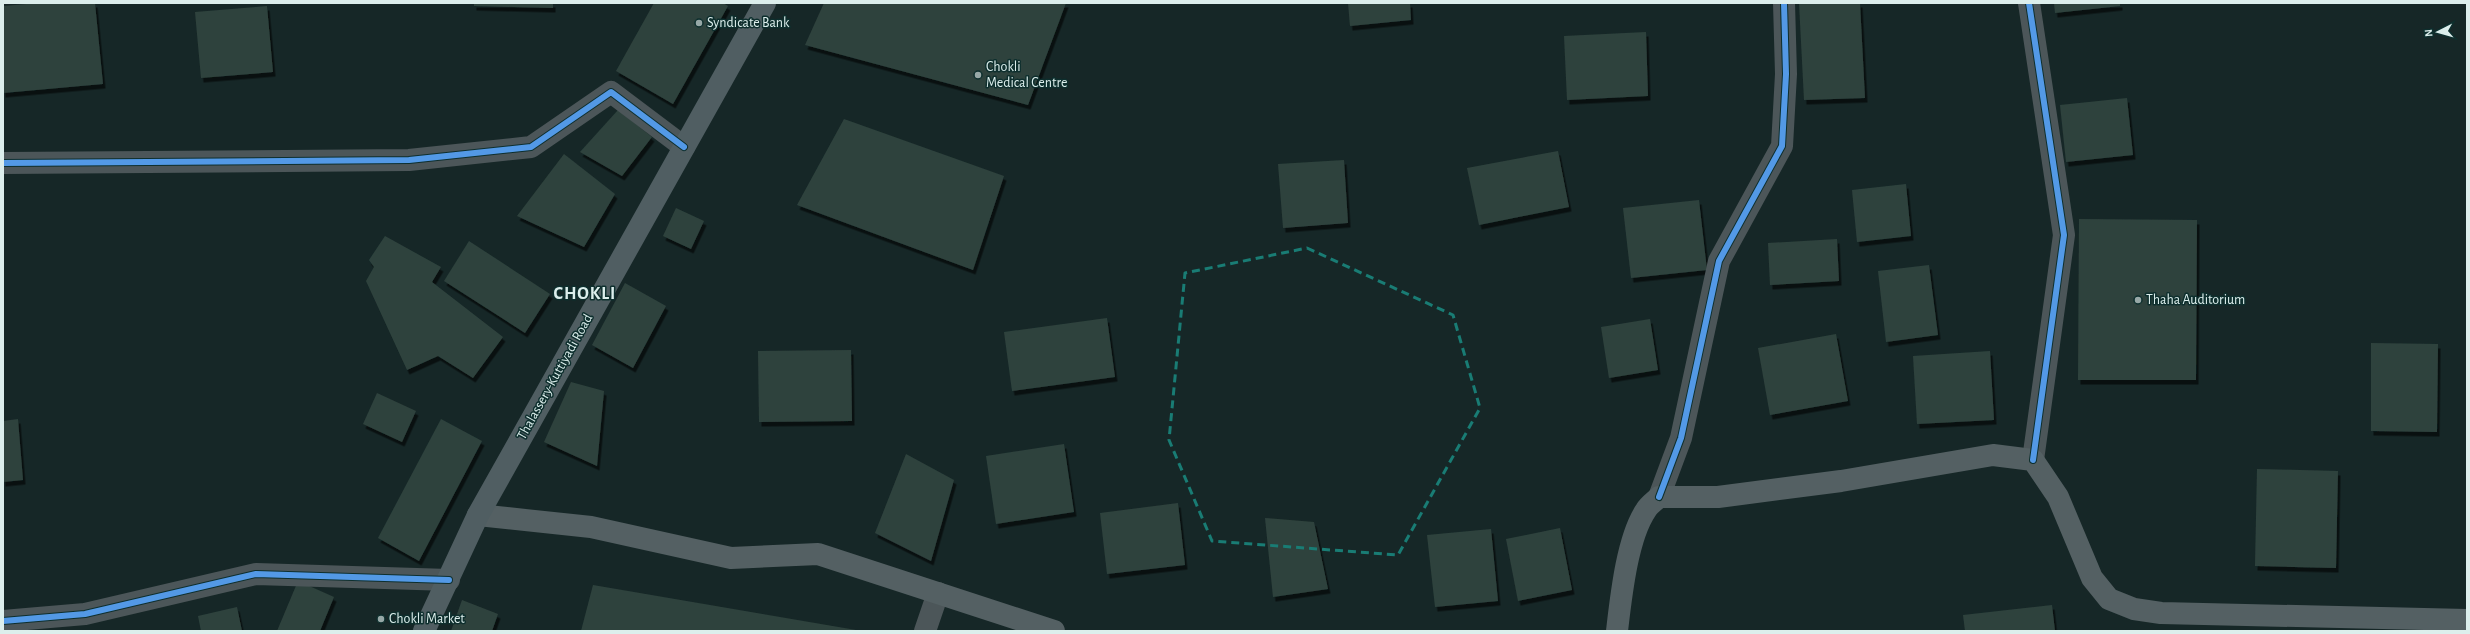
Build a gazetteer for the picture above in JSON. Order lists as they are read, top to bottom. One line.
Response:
{"streets":{"main road":["Thalassery-Kuttiyadi Road"]},"districts":["CHOKLI"],"places":["Syndicate Bank","Chokli Medical Centre","Thaha Auditorium","Chokli Market"],"north":"left"}
